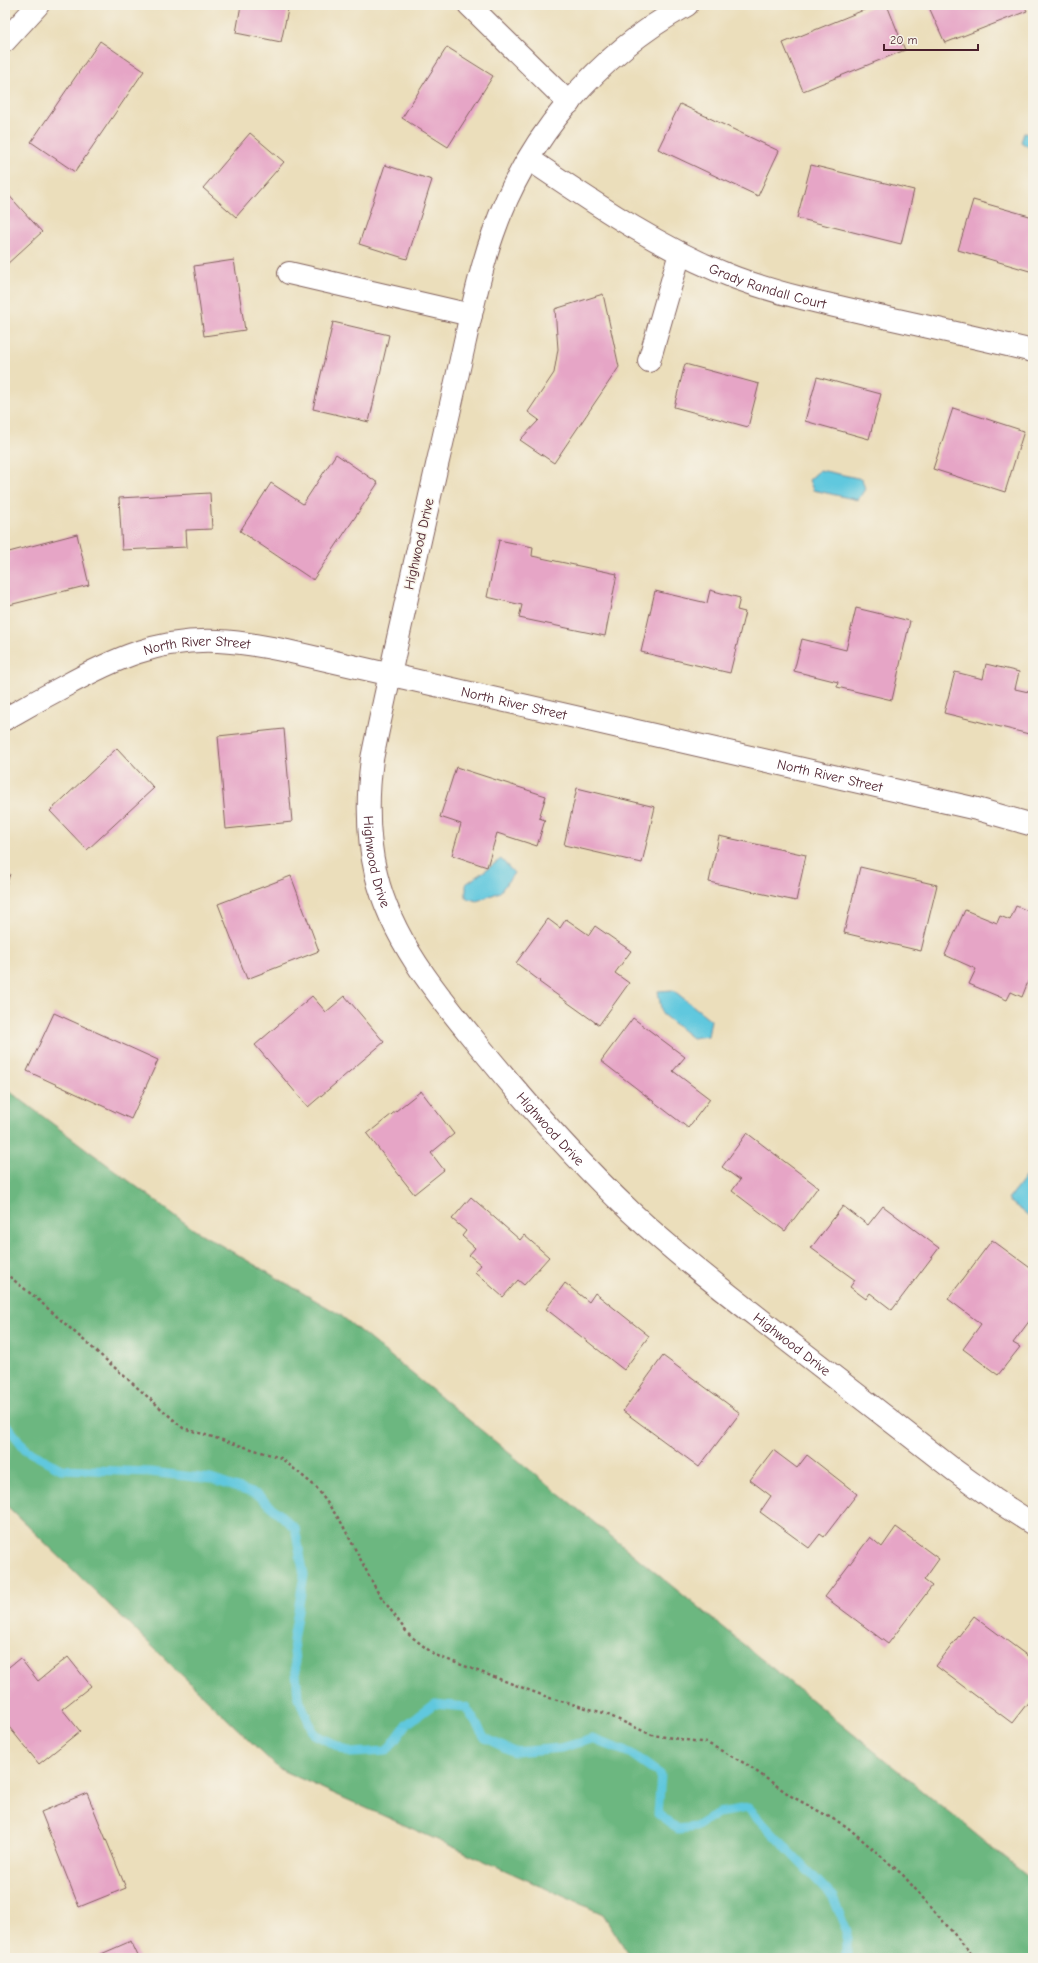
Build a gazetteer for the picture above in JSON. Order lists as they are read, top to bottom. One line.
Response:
{"streets":{"street":["Grady Randall Court","Highwood Drive","North River Street"]},"crossings":[["Grady Randall Court","Highwood Drive"],["Highwood Drive","North River Street"]],"scale_bar":"20 m"}
